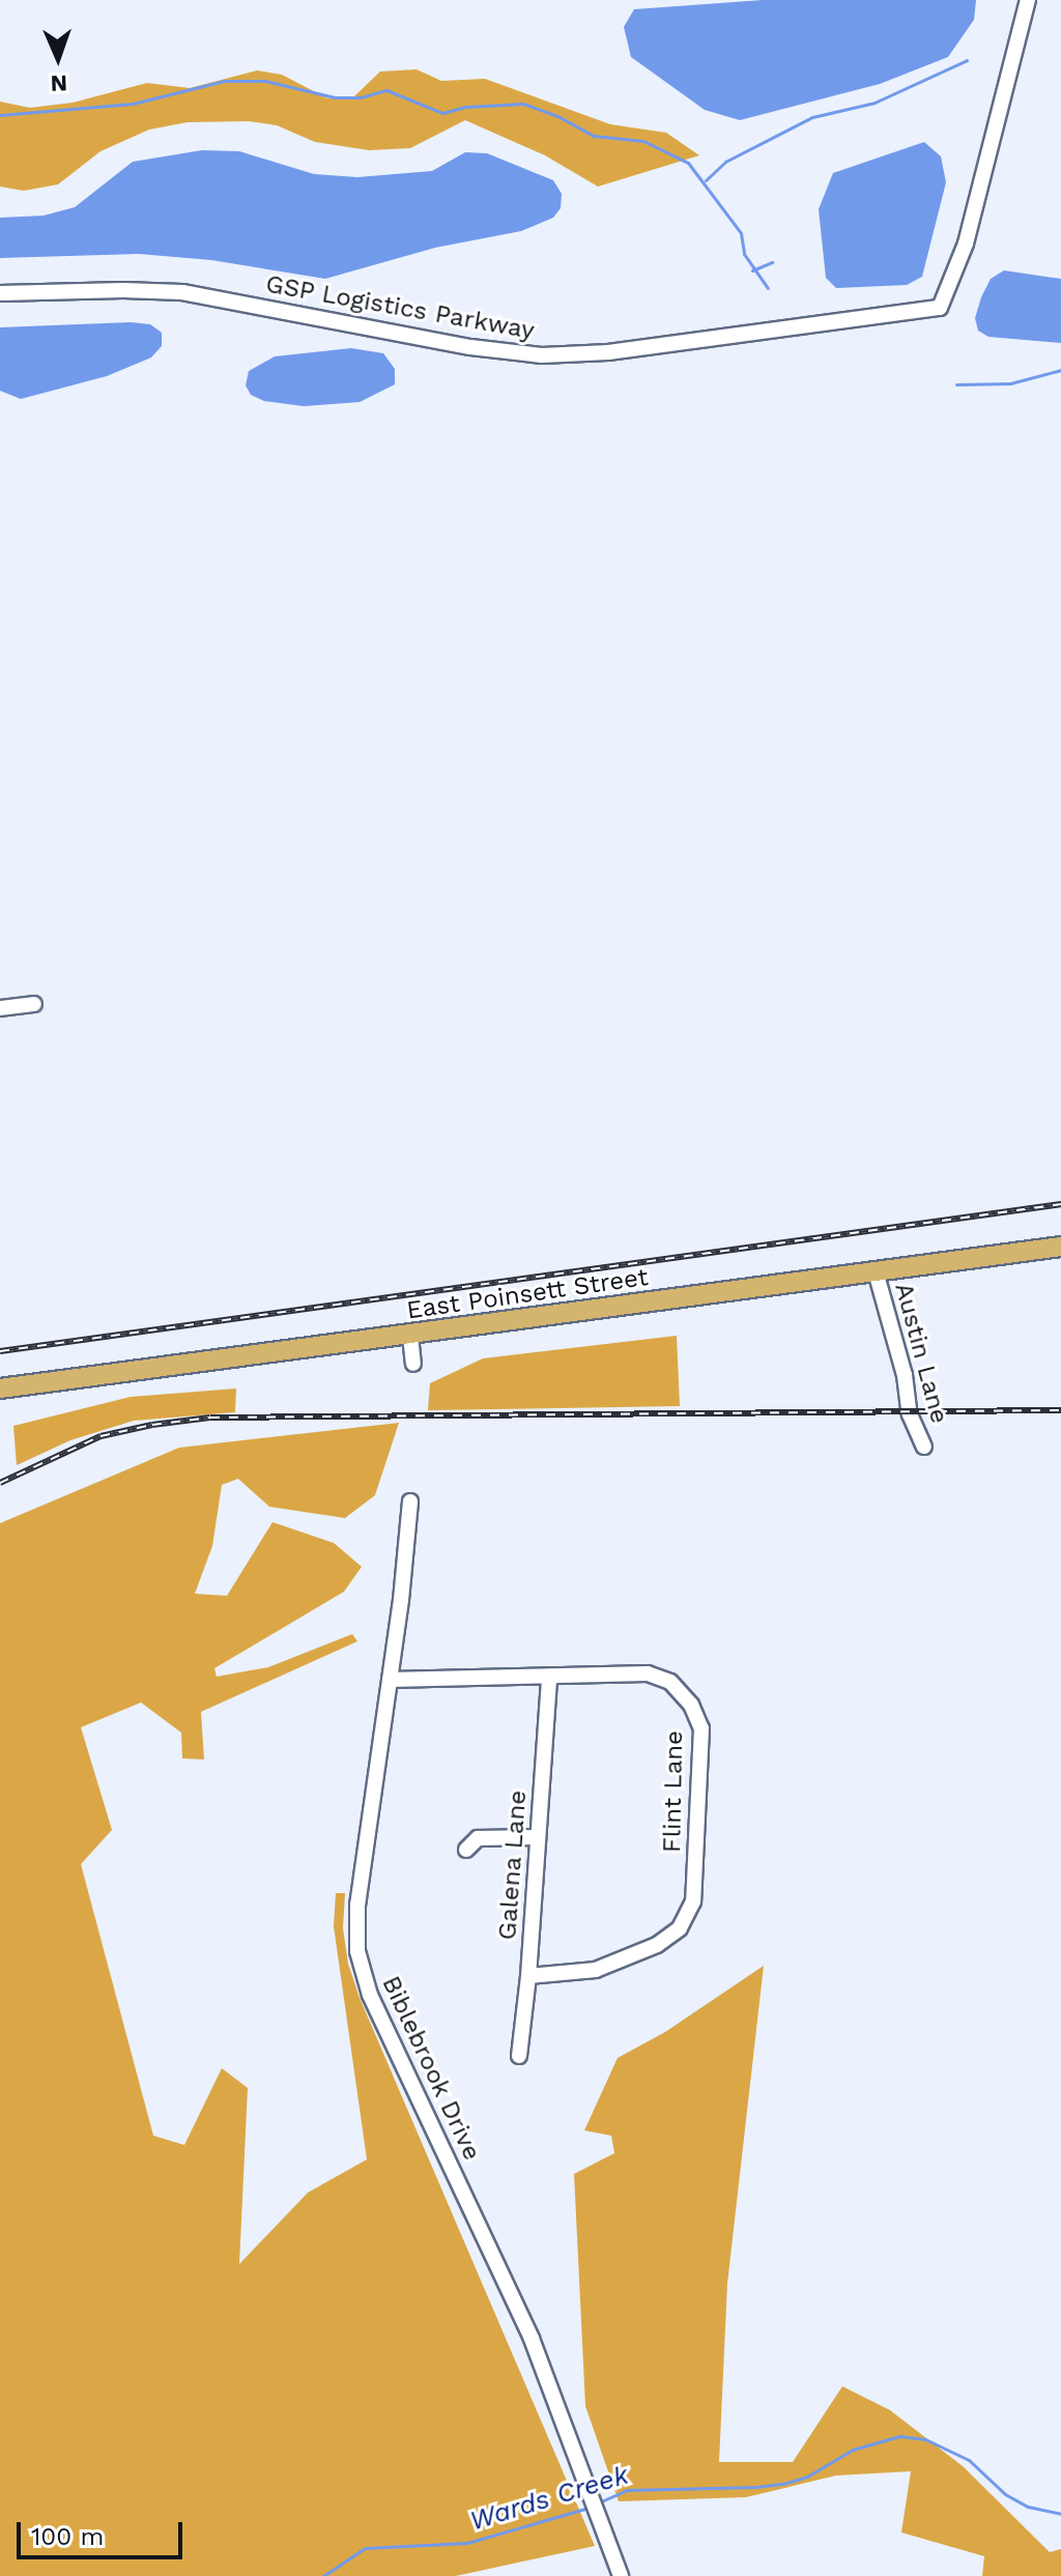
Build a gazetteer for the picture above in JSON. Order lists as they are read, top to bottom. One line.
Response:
{"streets":{"main road":["East Poinsett Street"],"street":["GSP Logistics Parkway","Austin Lane","Flint Lane","Galena Lane","Biblebrook Drive"]},"crossings":[["East Poinsett Street","Austin Lane"],["Flint Lane","Galena Lane"],["Flint Lane","Biblebrook Drive"]],"water":["Wards Creek"],"scale_bar":"100 m","north":"bottom"}
